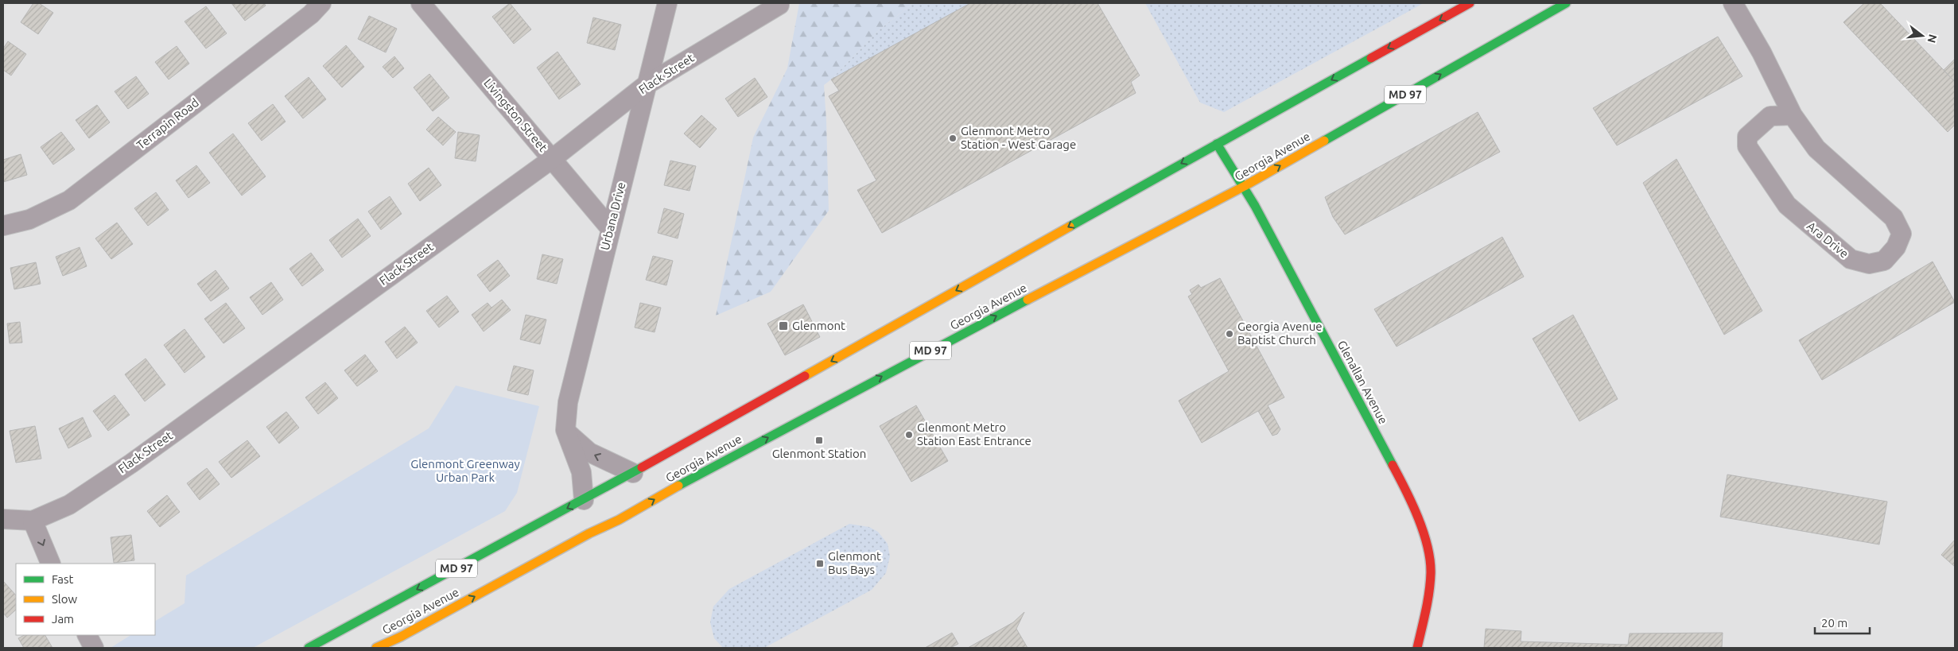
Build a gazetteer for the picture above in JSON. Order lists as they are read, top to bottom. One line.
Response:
{"streets":{"main road":["MD 97","Georgia Avenue","Glenallan Avenue"],"street":["Flack Street","Livingston Street","Terrapin Road","Urbana Drive","Ara Drive"]},"crossings":[["Flack Street","Livingston Street"],["Flack Street","Urbana Drive"],["Livingston Street","Urbana Drive"],["Georgia Avenue","Urbana Drive"],["Georgia Avenue","Glenallan Avenue"]],"parks":["Glenmont Greenway Urban Park"],"places":{"other":["Glenmont Metro Station - West Garage","Georgia Avenue Baptist Church","Glenmont Metro Station East Entrance"],"transit":["Glenmont","Glenmont Station","Glenmont Bus Bays"]},"legend":["Fast","Slow","Jam"],"scale_bar":"20 m","north":"right"}
